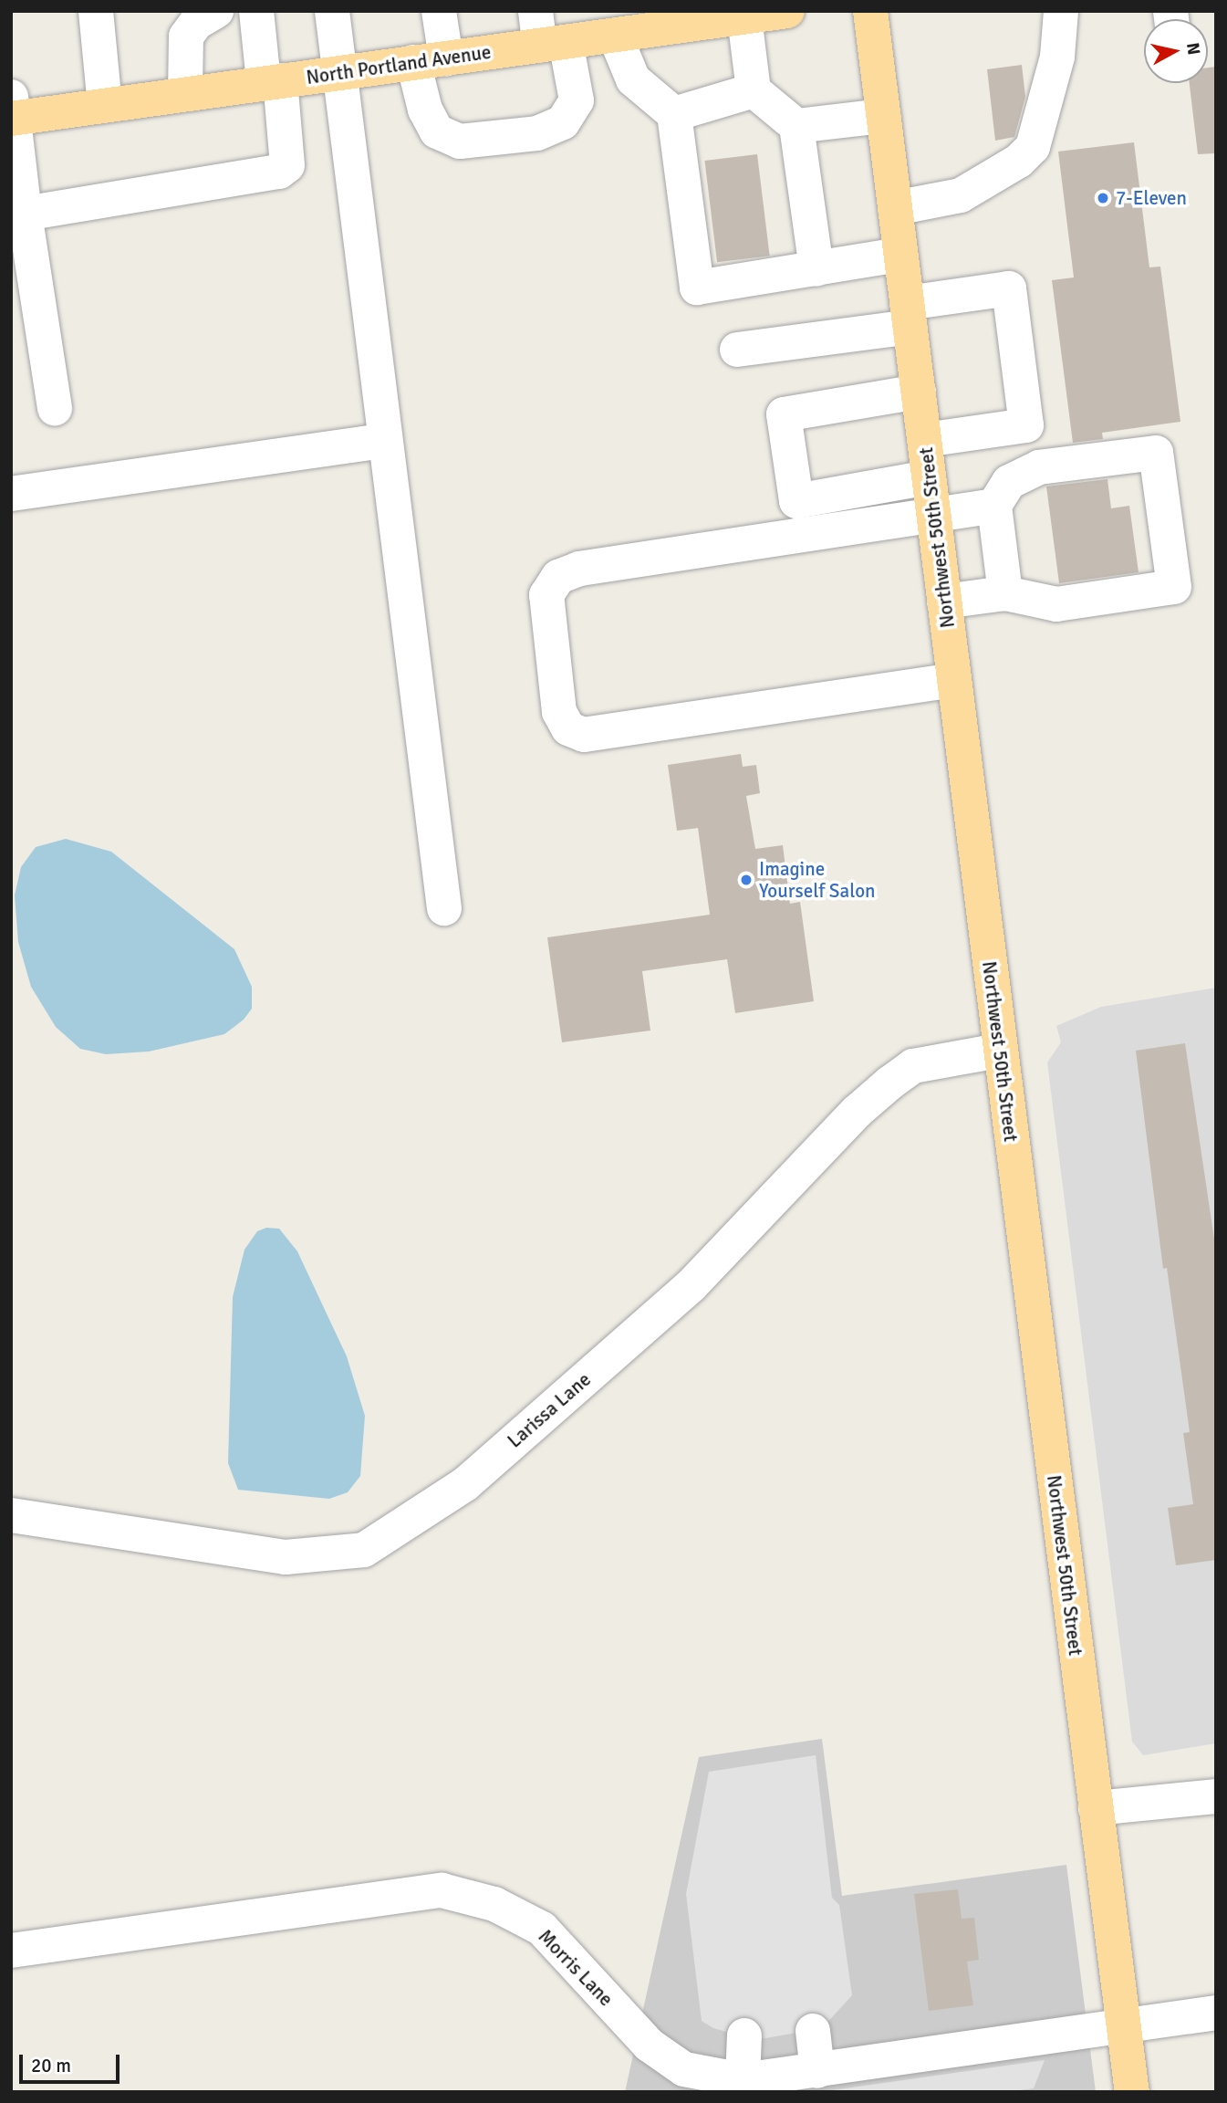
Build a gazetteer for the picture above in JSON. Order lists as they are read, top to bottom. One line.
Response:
{"streets":{"main road":["North Portland Avenue","Northwest 50th Street"],"street":["Larissa Lane","Morris Lane"]},"crossings":[["Northwest 50th Street","Larissa Lane"],["Northwest 50th Street","Morris Lane"]],"places":["7-Eleven","Imagine Yourself Salon"],"scale_bar":"20 m","north":"right"}
